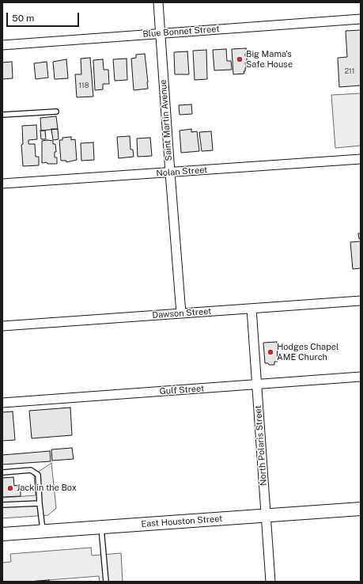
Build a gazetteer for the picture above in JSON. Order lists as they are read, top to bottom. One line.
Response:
{"streets":{"main road":["East Houston Street"],"street":["Blue Bonnet Street","Saint Martin Avenue","Nolan Street","Dawson Street","Gulf Street","North Polaris Street"]},"crossings":[["Blue Bonnet Street","Saint Martin Avenue"],["Saint Martin Avenue","Nolan Street"],["Saint Martin Avenue","Dawson Street"],["Dawson Street","North Polaris Street"],["Gulf Street","North Polaris Street"],["North Polaris Street","East Houston Street"]],"places":["Big Mama's Safe House","Hodges Chapel AME Church","Jack in the Box"],"house_numbers":["211","118"],"scale_bar":"50 m"}
